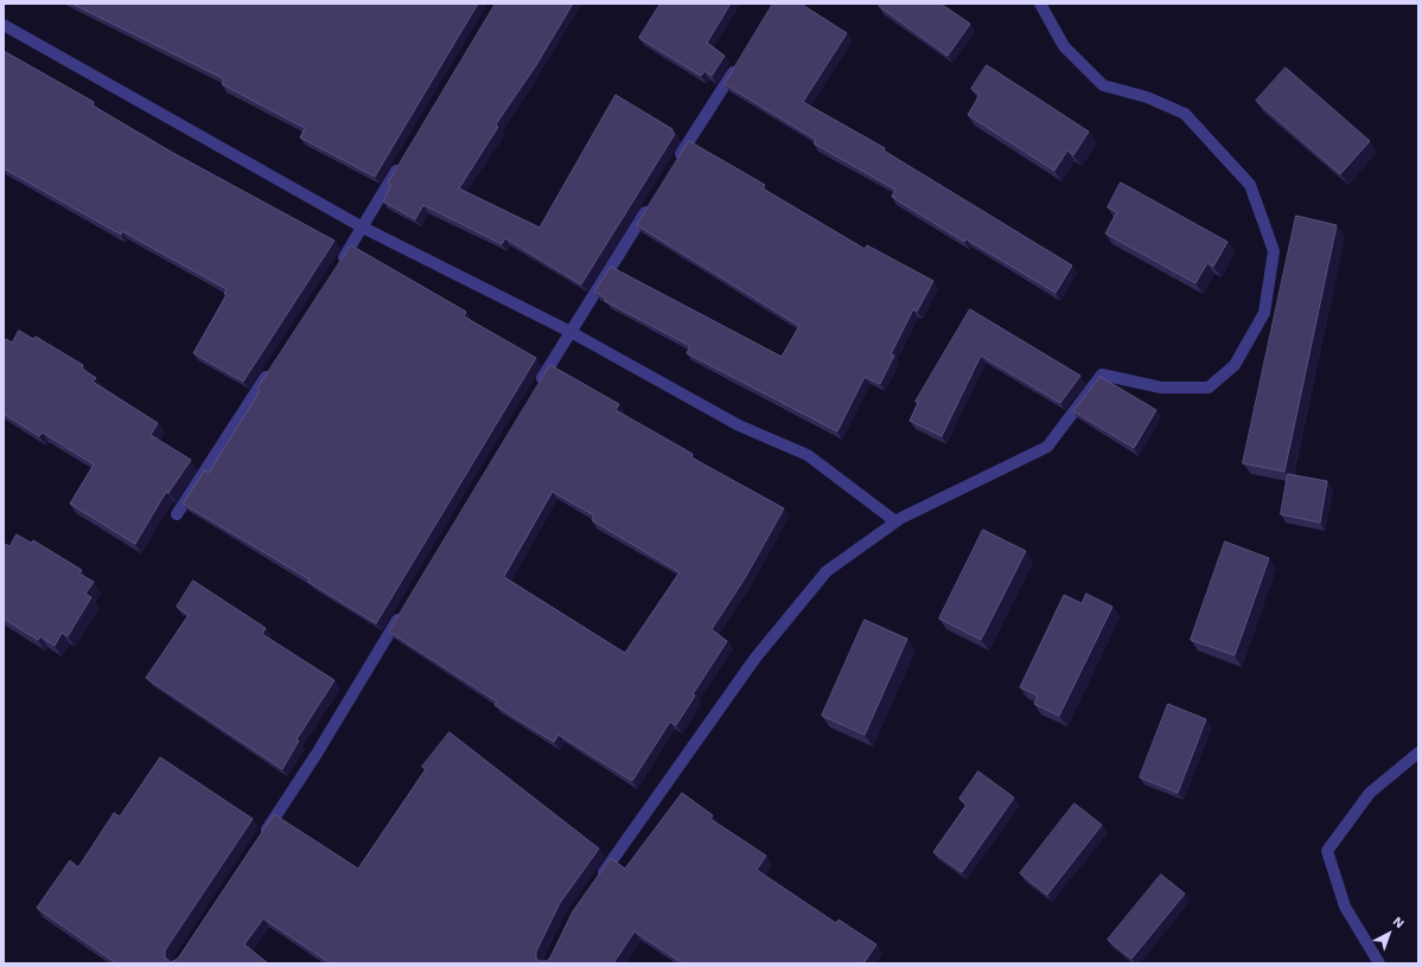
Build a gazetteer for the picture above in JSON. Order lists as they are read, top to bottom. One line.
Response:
{"north":"top right"}
